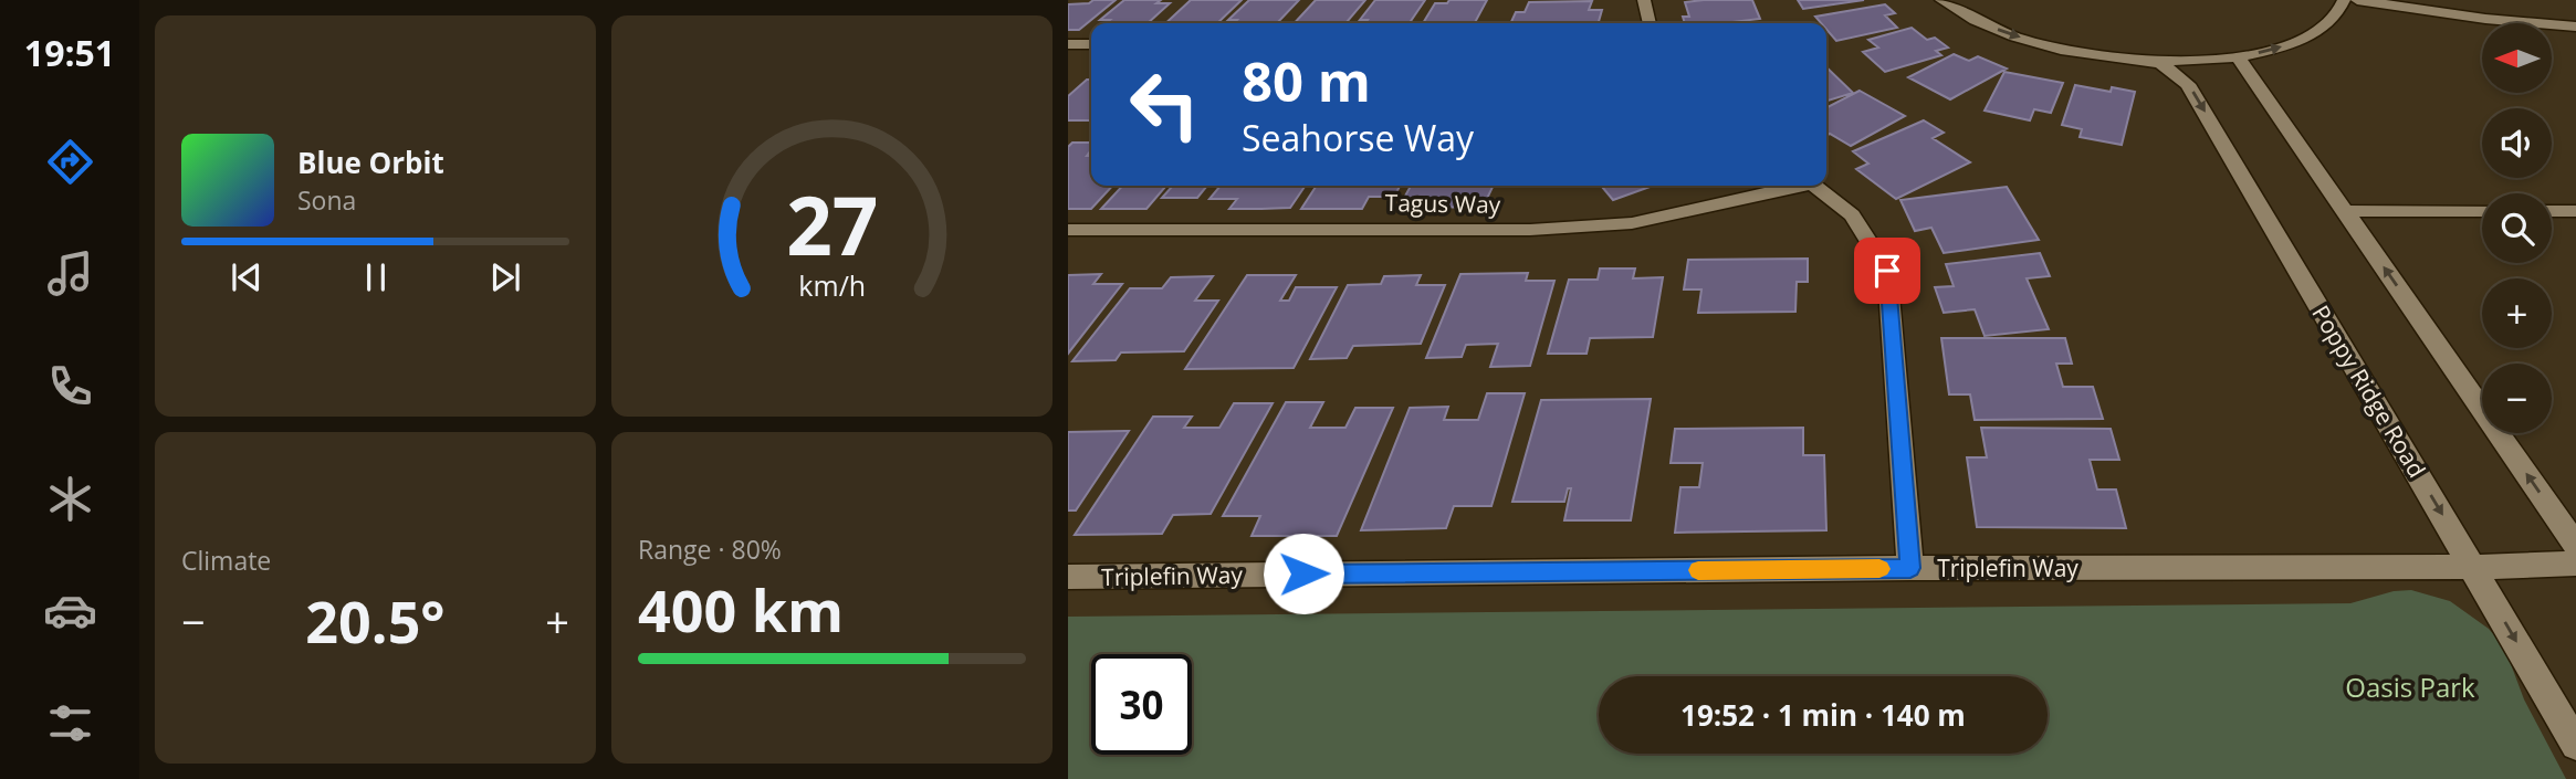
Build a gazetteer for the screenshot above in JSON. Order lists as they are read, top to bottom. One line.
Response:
{"streets":{"street":["Tagus Way","Poppy Ridge Road","Triplefin Way"]},"crossings":[["Poppy Ridge Road","Triplefin Way"]],"parks":["Oasis Park"],"north":"left","page":{"tabs":"19:51","map_buttons":["+","−"],"turn":["80 m","Seahorse Way"],"song":["Blue Orbit","Sona"],"tile":["Climate",["Range · 80%","400 km"]],"heat":["−","20.5°","+"],"limit":"30","trip":"19:52 · 1 min · 140 m","gauge":["27","km/h"]}}
